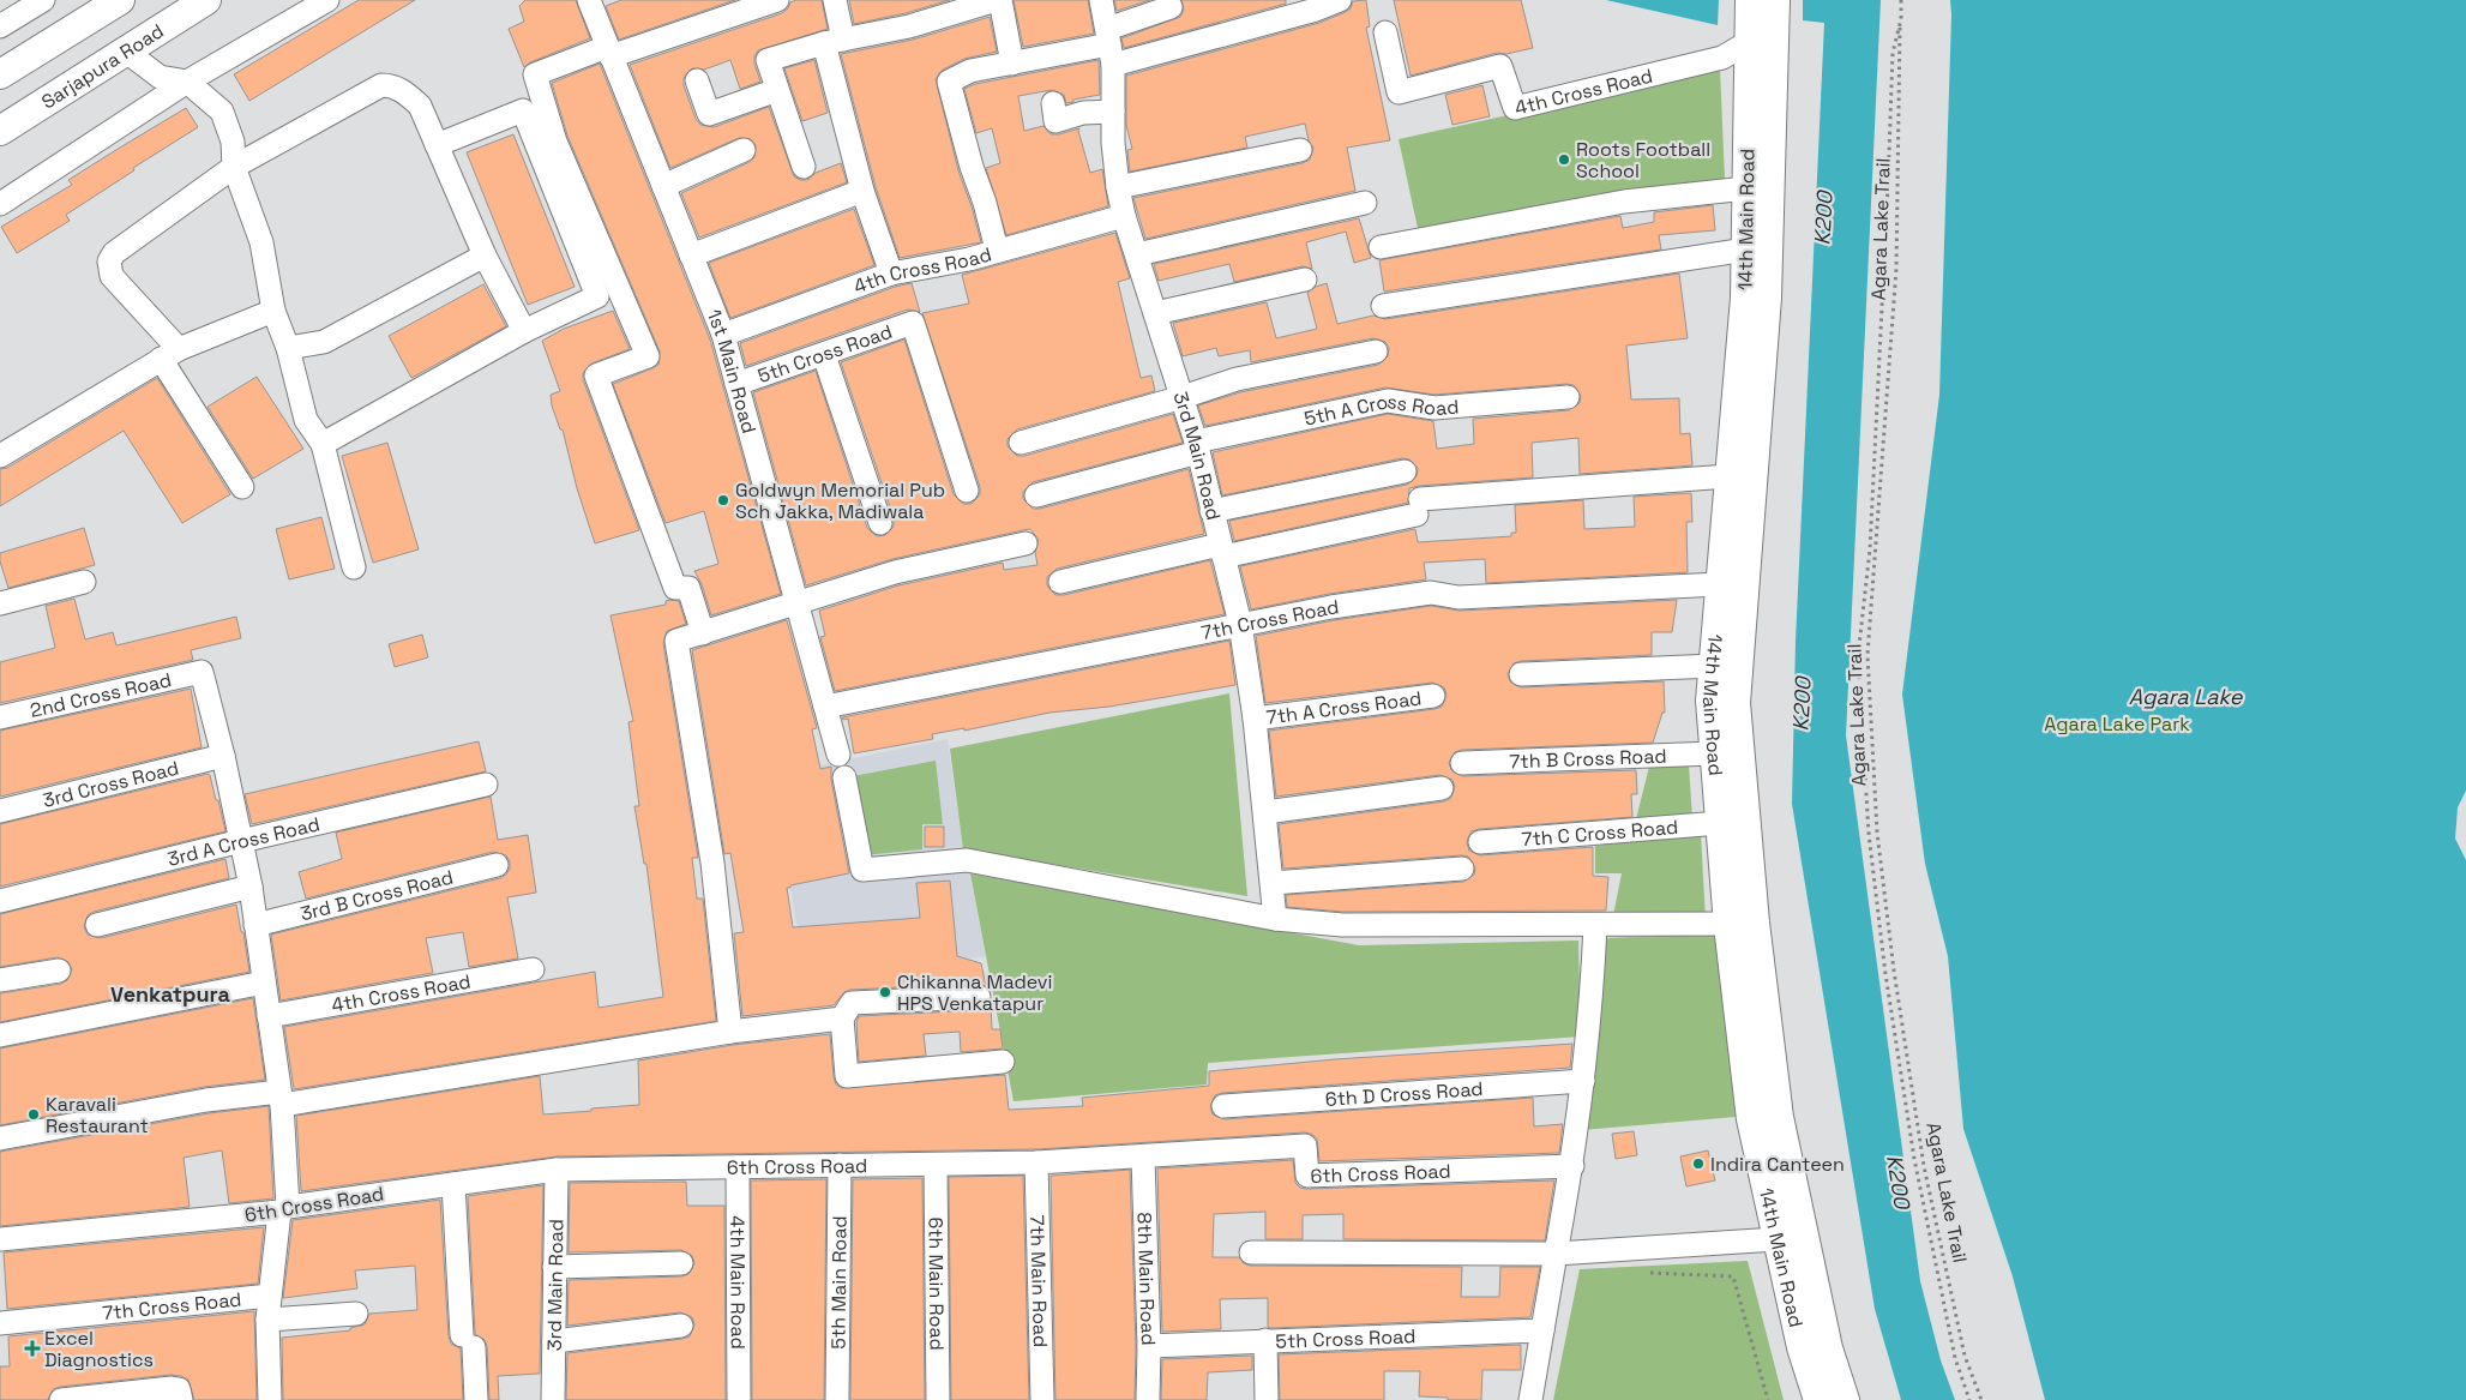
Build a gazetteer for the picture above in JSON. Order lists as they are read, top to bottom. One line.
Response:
{"streets":{"main road":["Sarjapura Road","14th Main Road"],"street":["4th Cross Road","5th Cross Road","1st Main Road","5th A Cross Road","3rd Main Road","7th Cross Road","2nd Cross Road","7th A Cross Road","7th B Cross Road","3rd Cross Road","7th C Cross Road","3rd A Cross Road","3rd B Cross Road","6th D Cross Road","6th Cross Road","8th Main Road","7th Main Road","5th Main Road","6th Main Road","4th Main Road"],"path":["Agara Lake Trail"]},"crossings":[["4th Cross Road","14th Main Road"],["4th Cross Road","1st Main Road"],["4th Cross Road","3rd Main Road"],["14th Main Road","7th Cross Road"],["14th Main Road","7th B Cross Road"],["14th Main Road","7th C Cross Road"],["5th Cross Road","1st Main Road"],["5th Cross Road","8th Main Road"],["1st Main Road","7th Cross Road"],["5th A Cross Road","3rd Main Road"],["3rd Main Road","7th Cross Road"],["3rd Main Road","7th A Cross Road"],["3rd Main Road","6th Cross Road"],["2nd Cross Road","3rd Cross Road"],["6th Cross Road","8th Main Road"],["6th Cross Road","7th Main Road"],["6th Cross Road","5th Main Road"],["6th Cross Road","6th Main Road"],["6th Cross Road","4th Main Road"]],"districts":["Venkatpura"],"water":["K200","Agara Lake"],"parks":["Agara Lake Park"],"places":{"other":["Roots Football School","Goldwyn Memorial Pub Sch Jakka, Madiwala","Chikanna Madevi HPS Venkatapur","Karavali Restaurant","Indira Canteen"],"health":["Excel Diagnostics"]}}
